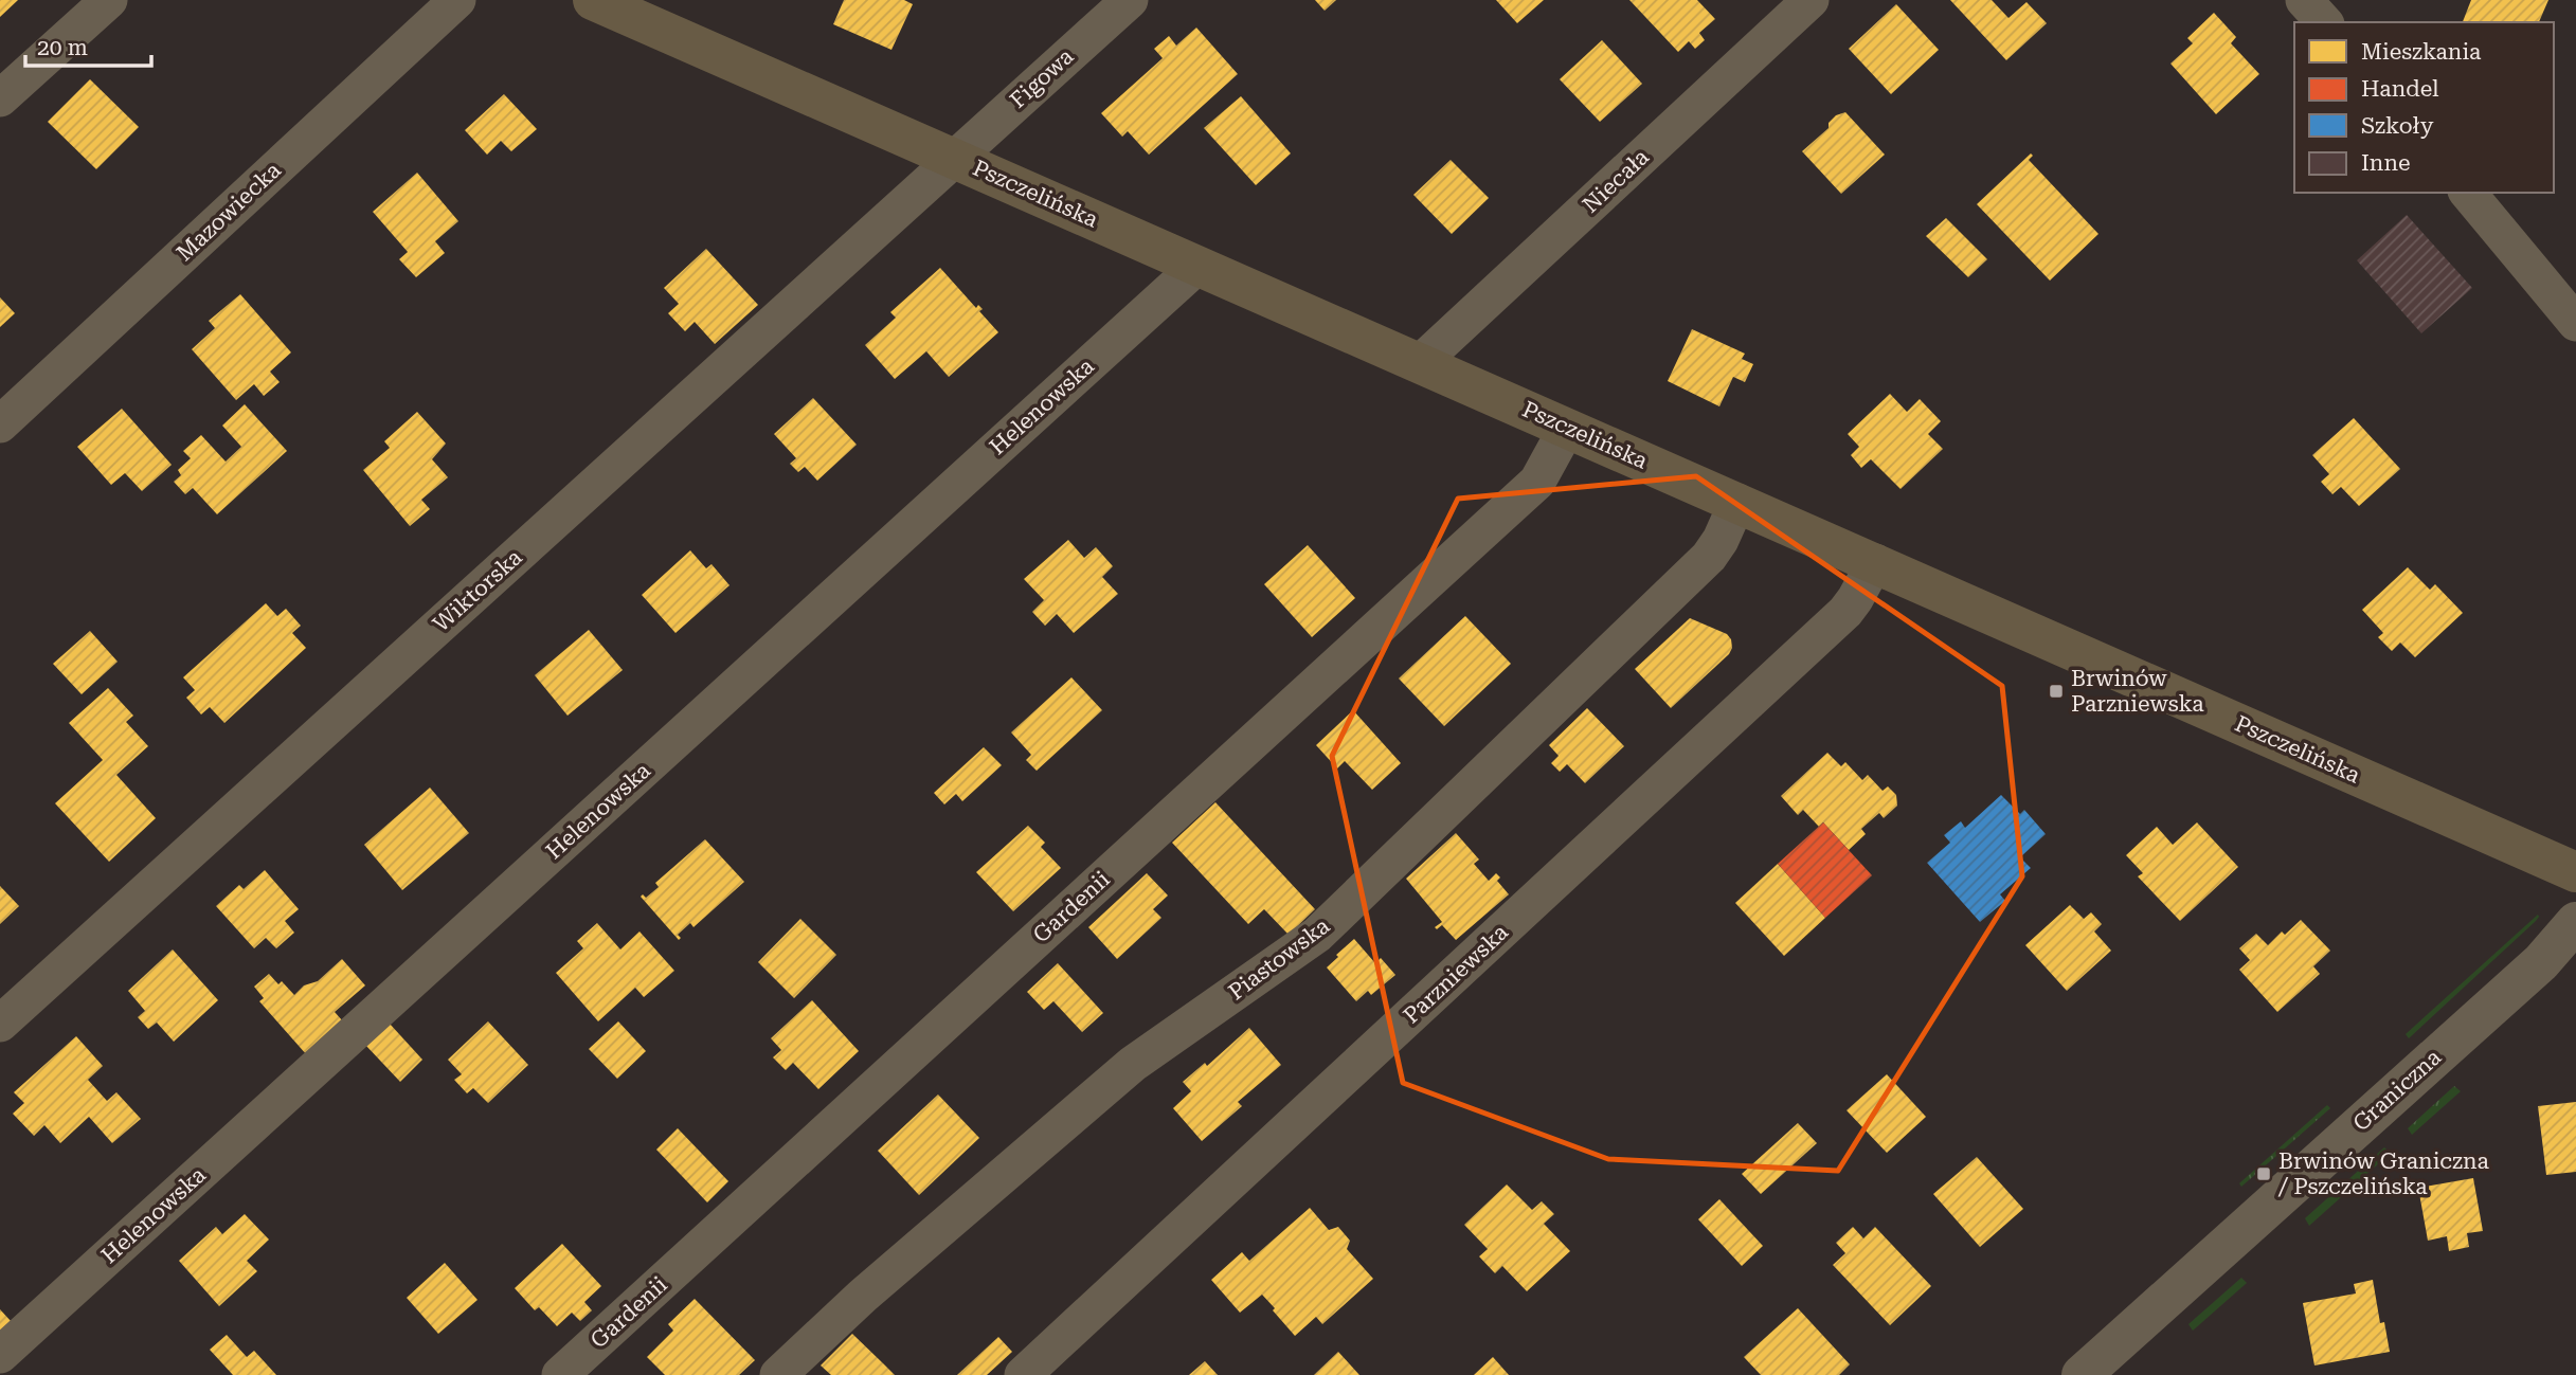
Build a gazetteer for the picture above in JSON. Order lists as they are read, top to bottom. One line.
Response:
{"streets":{"main road":["Pszczelińska"],"street":["Figowa","Niecała","Mazowiecka","Helenowska","Wiktorska","Gardenii","Piastowska","Parzniewska","Graniczna"]},"crossings":[["Figowa","Pszczelińska"],["Figowa","Wiktorska"],["Niecała","Pszczelińska"],["Pszczelińska","Helenowska"],["Pszczelińska","Wiktorska"],["Pszczelińska","Gardenii"],["Pszczelińska","Piastowska"],["Pszczelińska","Parzniewska"]],"places":{"transit":["Brwinów Parzniewska","Brwinów Graniczna / Pszczelińska"]},"legend":["Mieszkania","Handel","Szkoły","Inne"],"scale_bar":"20 m"}
